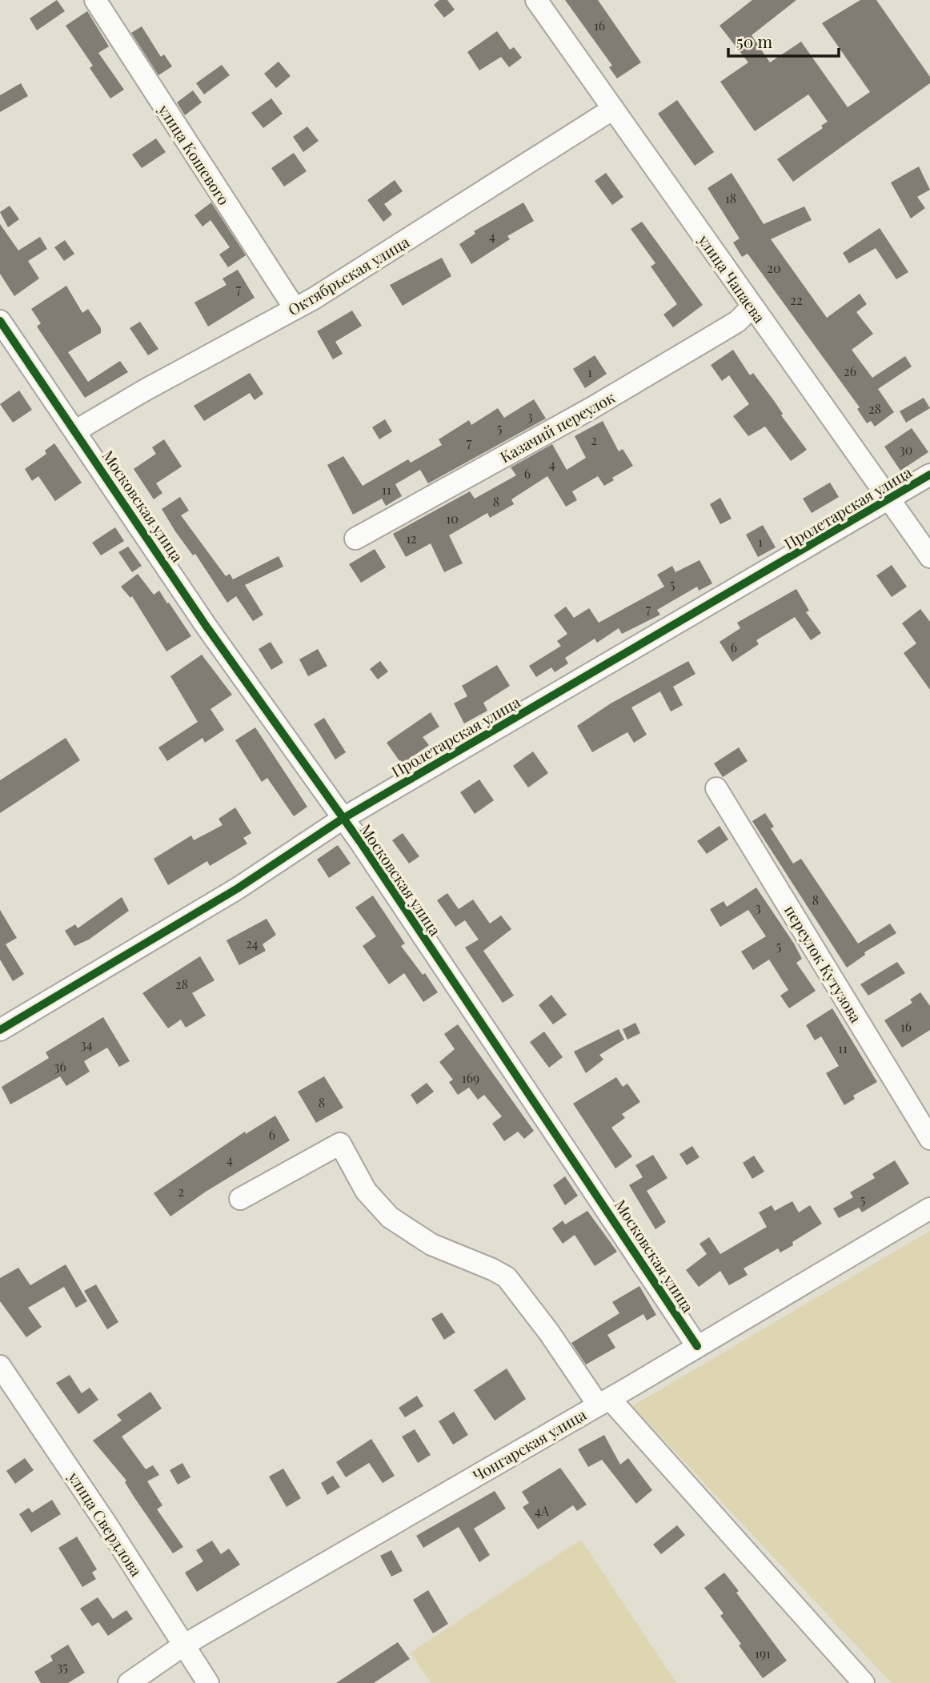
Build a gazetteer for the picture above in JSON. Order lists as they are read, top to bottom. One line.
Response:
{"streets":{"street":["улица Кошевого","Октябрьская улица","улица Чапаева","Казачий переулок","Московская улица","Пролетарская улица","переулок Кутузова","Чонгарская улица","улица Свердлова"]},"crossings":[["улица Кошевого","Октябрьская улица"],["Октябрьская улица","улица Чапаева"],["Октябрьская улица","Московская улица"],["улица Чапаева","Казачий переулок"],["улица Чапаева","Пролетарская улица"],["Московская улица","Пролетарская улица"],["Московская улица","Чонгарская улица"],["Чонгарская улица","улица Свердлова"]],"house_numbers":["16","18","4","20","7","22","26","1","28","3","5","2","7","30","4","6","11","8","10","12","1","5","7","6","8","3","24","5","28","16","34","11","36","169","8","6","4","2","5","4А","191","35"],"scale_bar":"50 m"}
